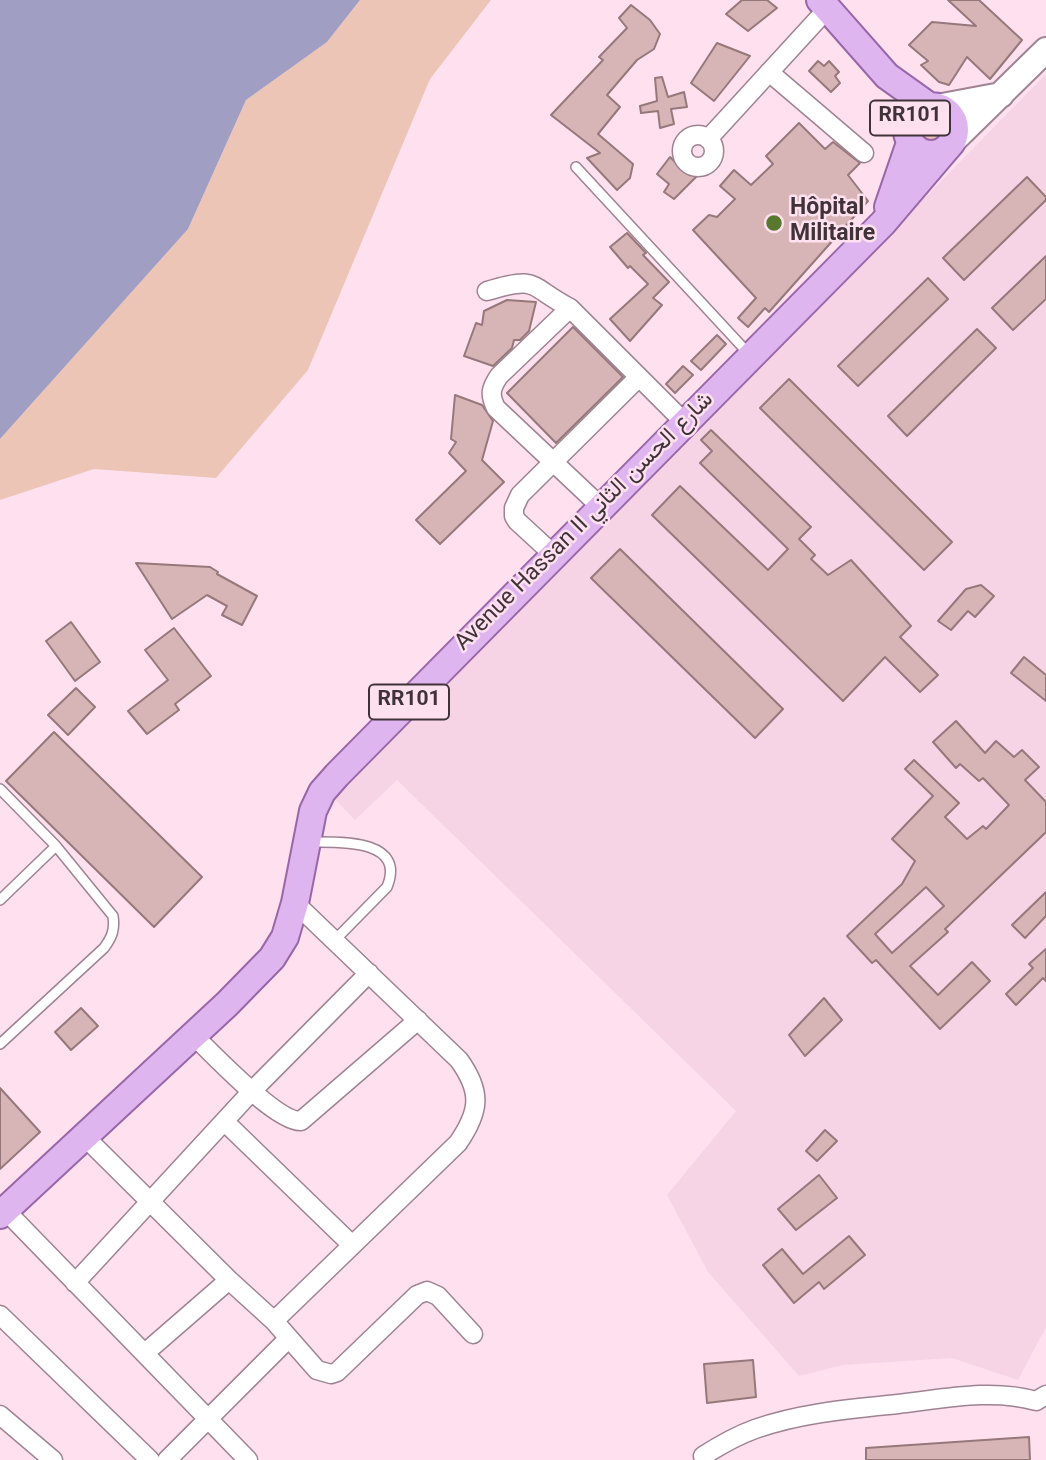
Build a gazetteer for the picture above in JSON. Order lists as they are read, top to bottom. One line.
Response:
{"streets":{"main road":["RR101","Avenue Hassan II شارع الحسن الثاني"]},"crossings":[["RR101","Avenue Hassan II شارع الحسن الثاني"]],"places":["Hôpital Militaire"]}
